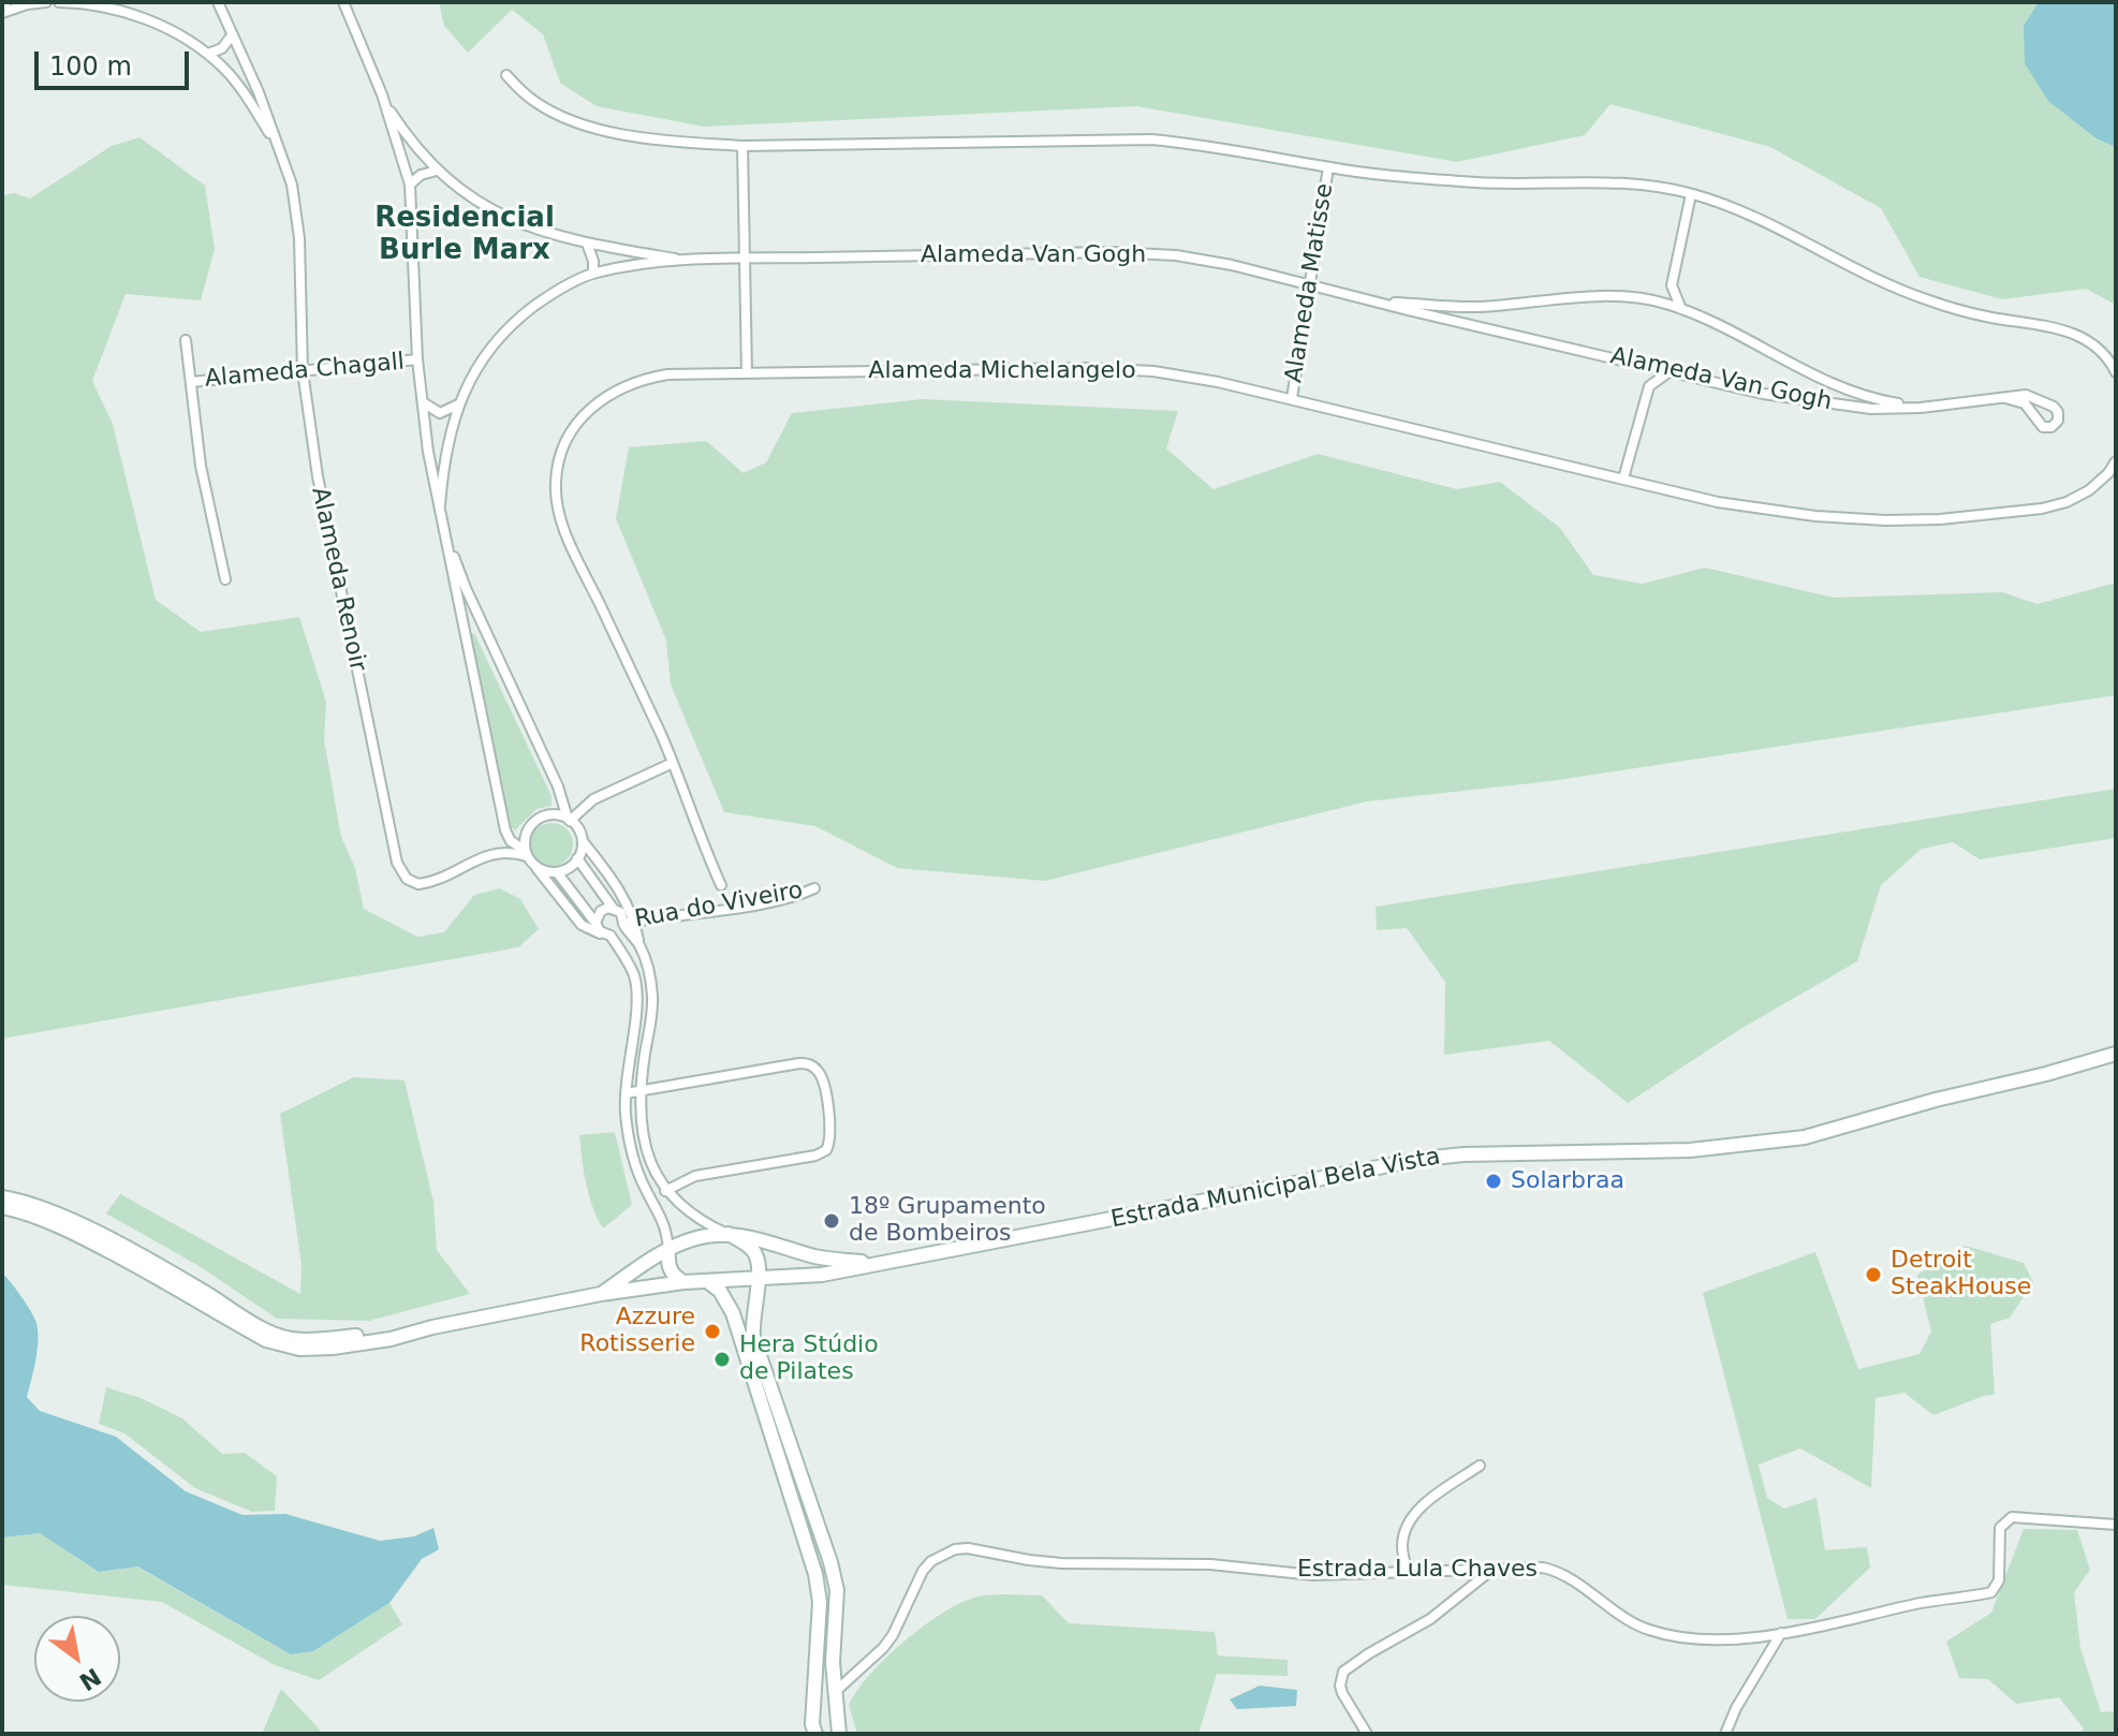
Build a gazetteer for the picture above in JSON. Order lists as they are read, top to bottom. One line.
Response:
{"streets":{"main road":["Estrada Municipal Bela Vista"],"street":["Alameda Van Gogh","Alameda Matisse","Alameda Chagall","Alameda Michelangelo","Alameda Renoir","Rua do Viveiro","Estrada Lula Chaves"]},"crossings":[["Alameda Van Gogh","Alameda Matisse"],["Alameda Matisse","Alameda Michelangelo"],["Alameda Chagall","Alameda Renoir"]],"districts":["Residencial Burle Marx"],"places":["Solarbraa","18º Grupamento de Bombeiros","Detroit SteakHouse","Azzure Rotisserie","Hera Stúdio de Pilates"],"scale_bar":"100 m","north":"bottom right"}
